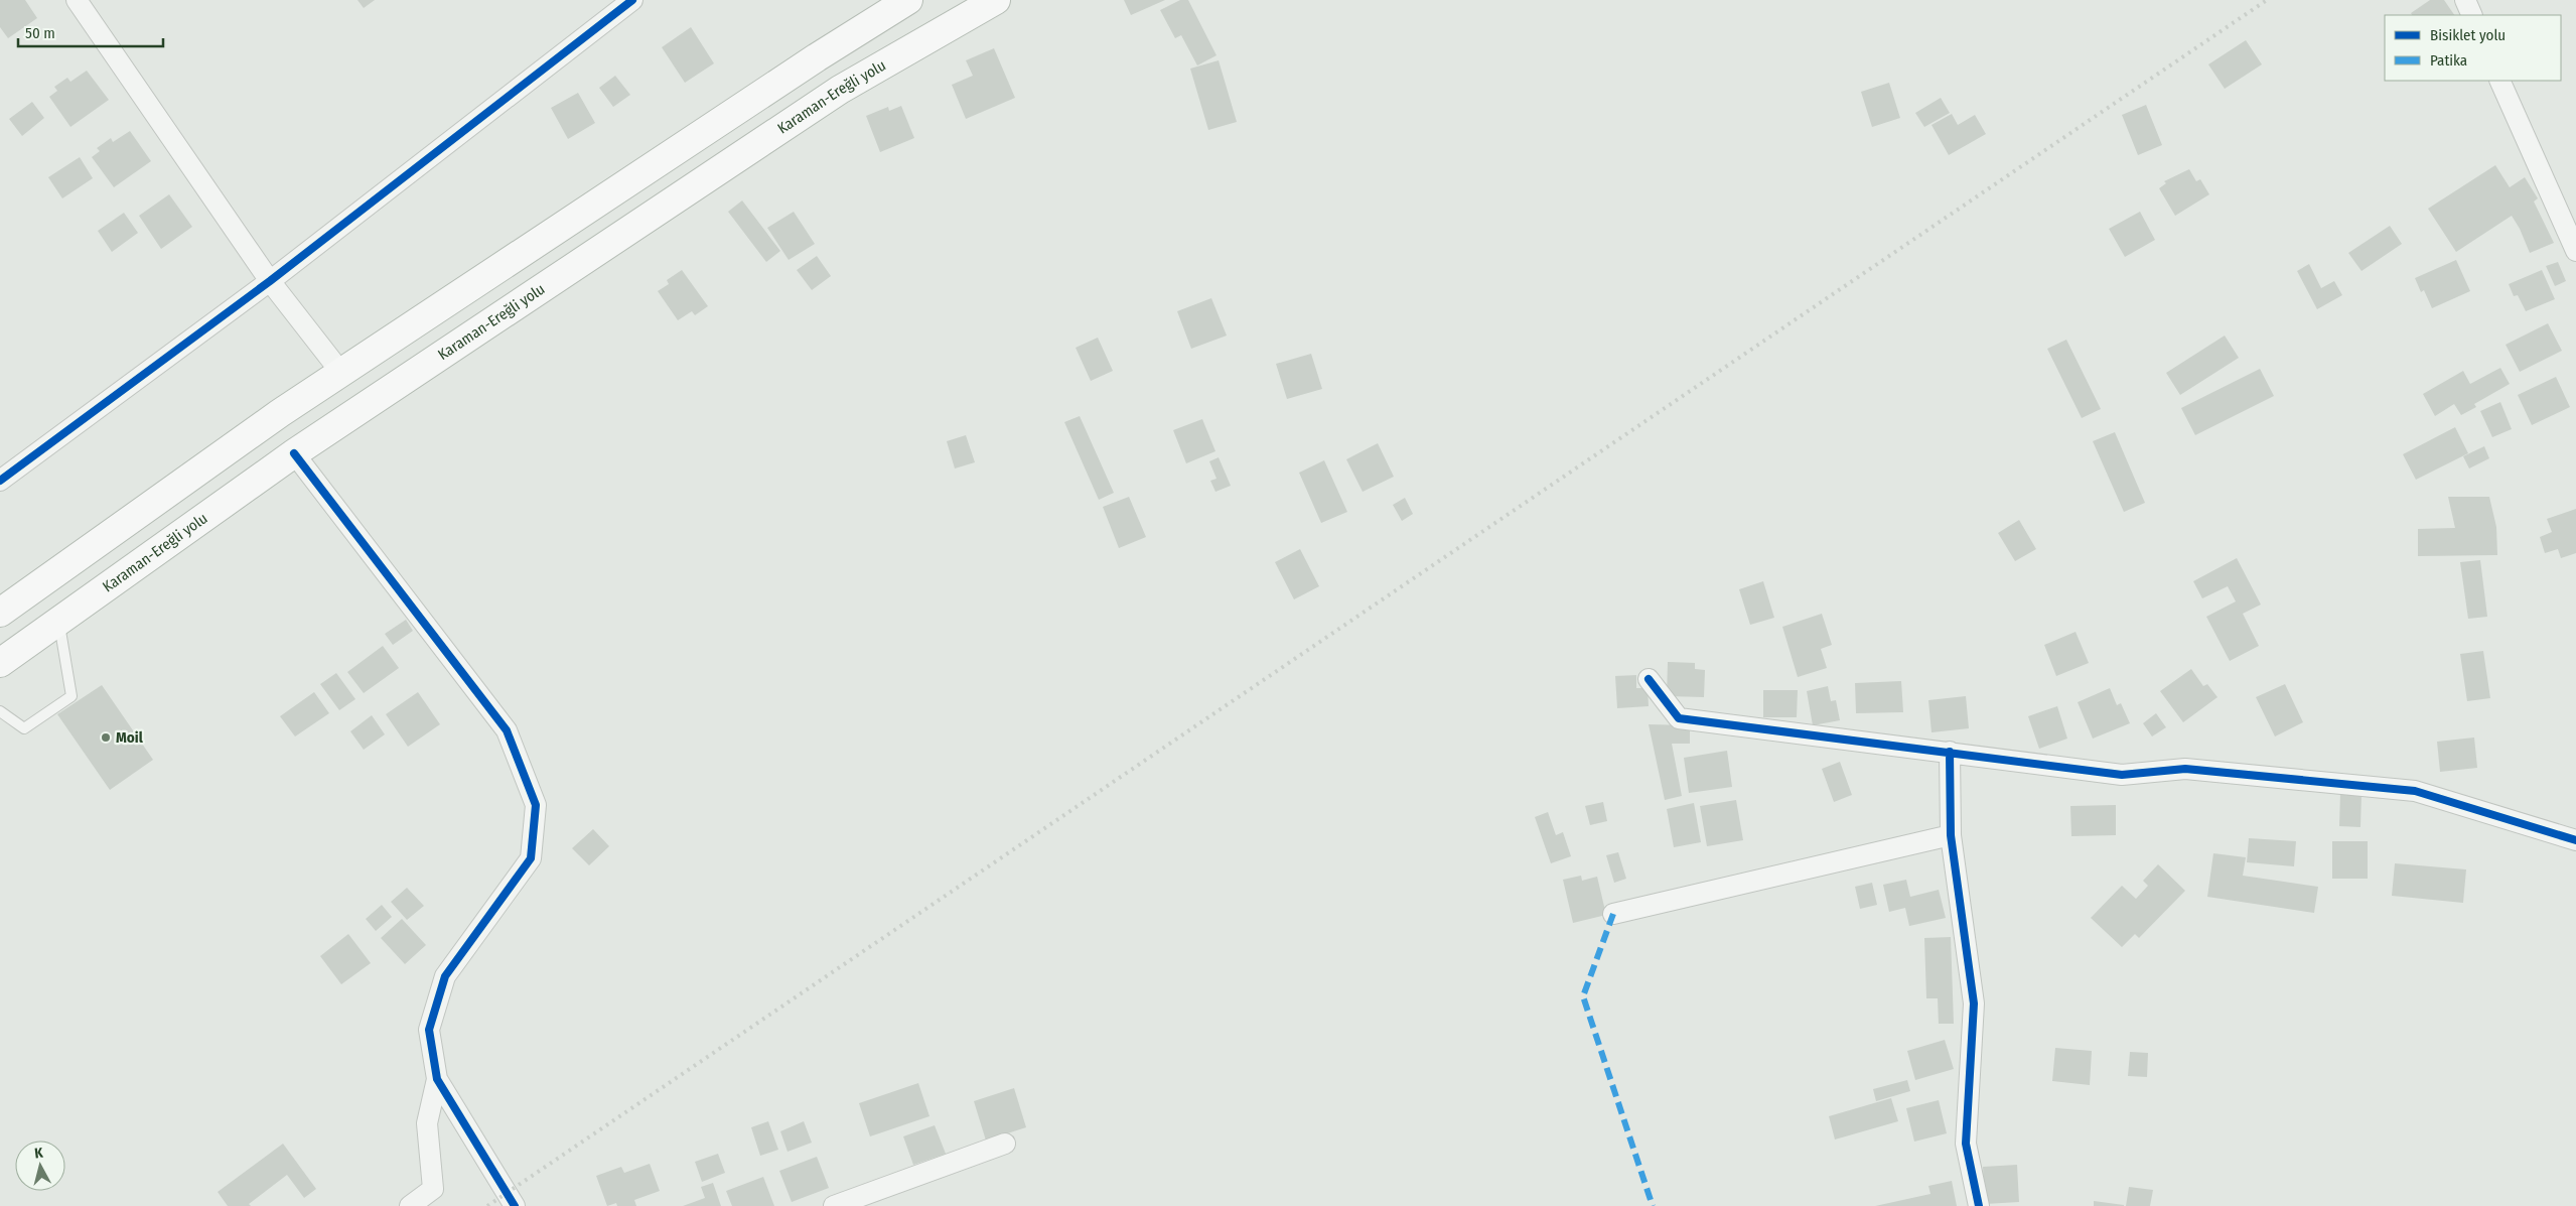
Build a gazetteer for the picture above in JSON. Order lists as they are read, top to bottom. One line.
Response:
{"streets":{"highway":["Karaman-Ereğli yolu"]},"places":["Moil"],"legend":["Bisiklet yolu","Patika"],"scale_bar":"50 m","north":"top"}
